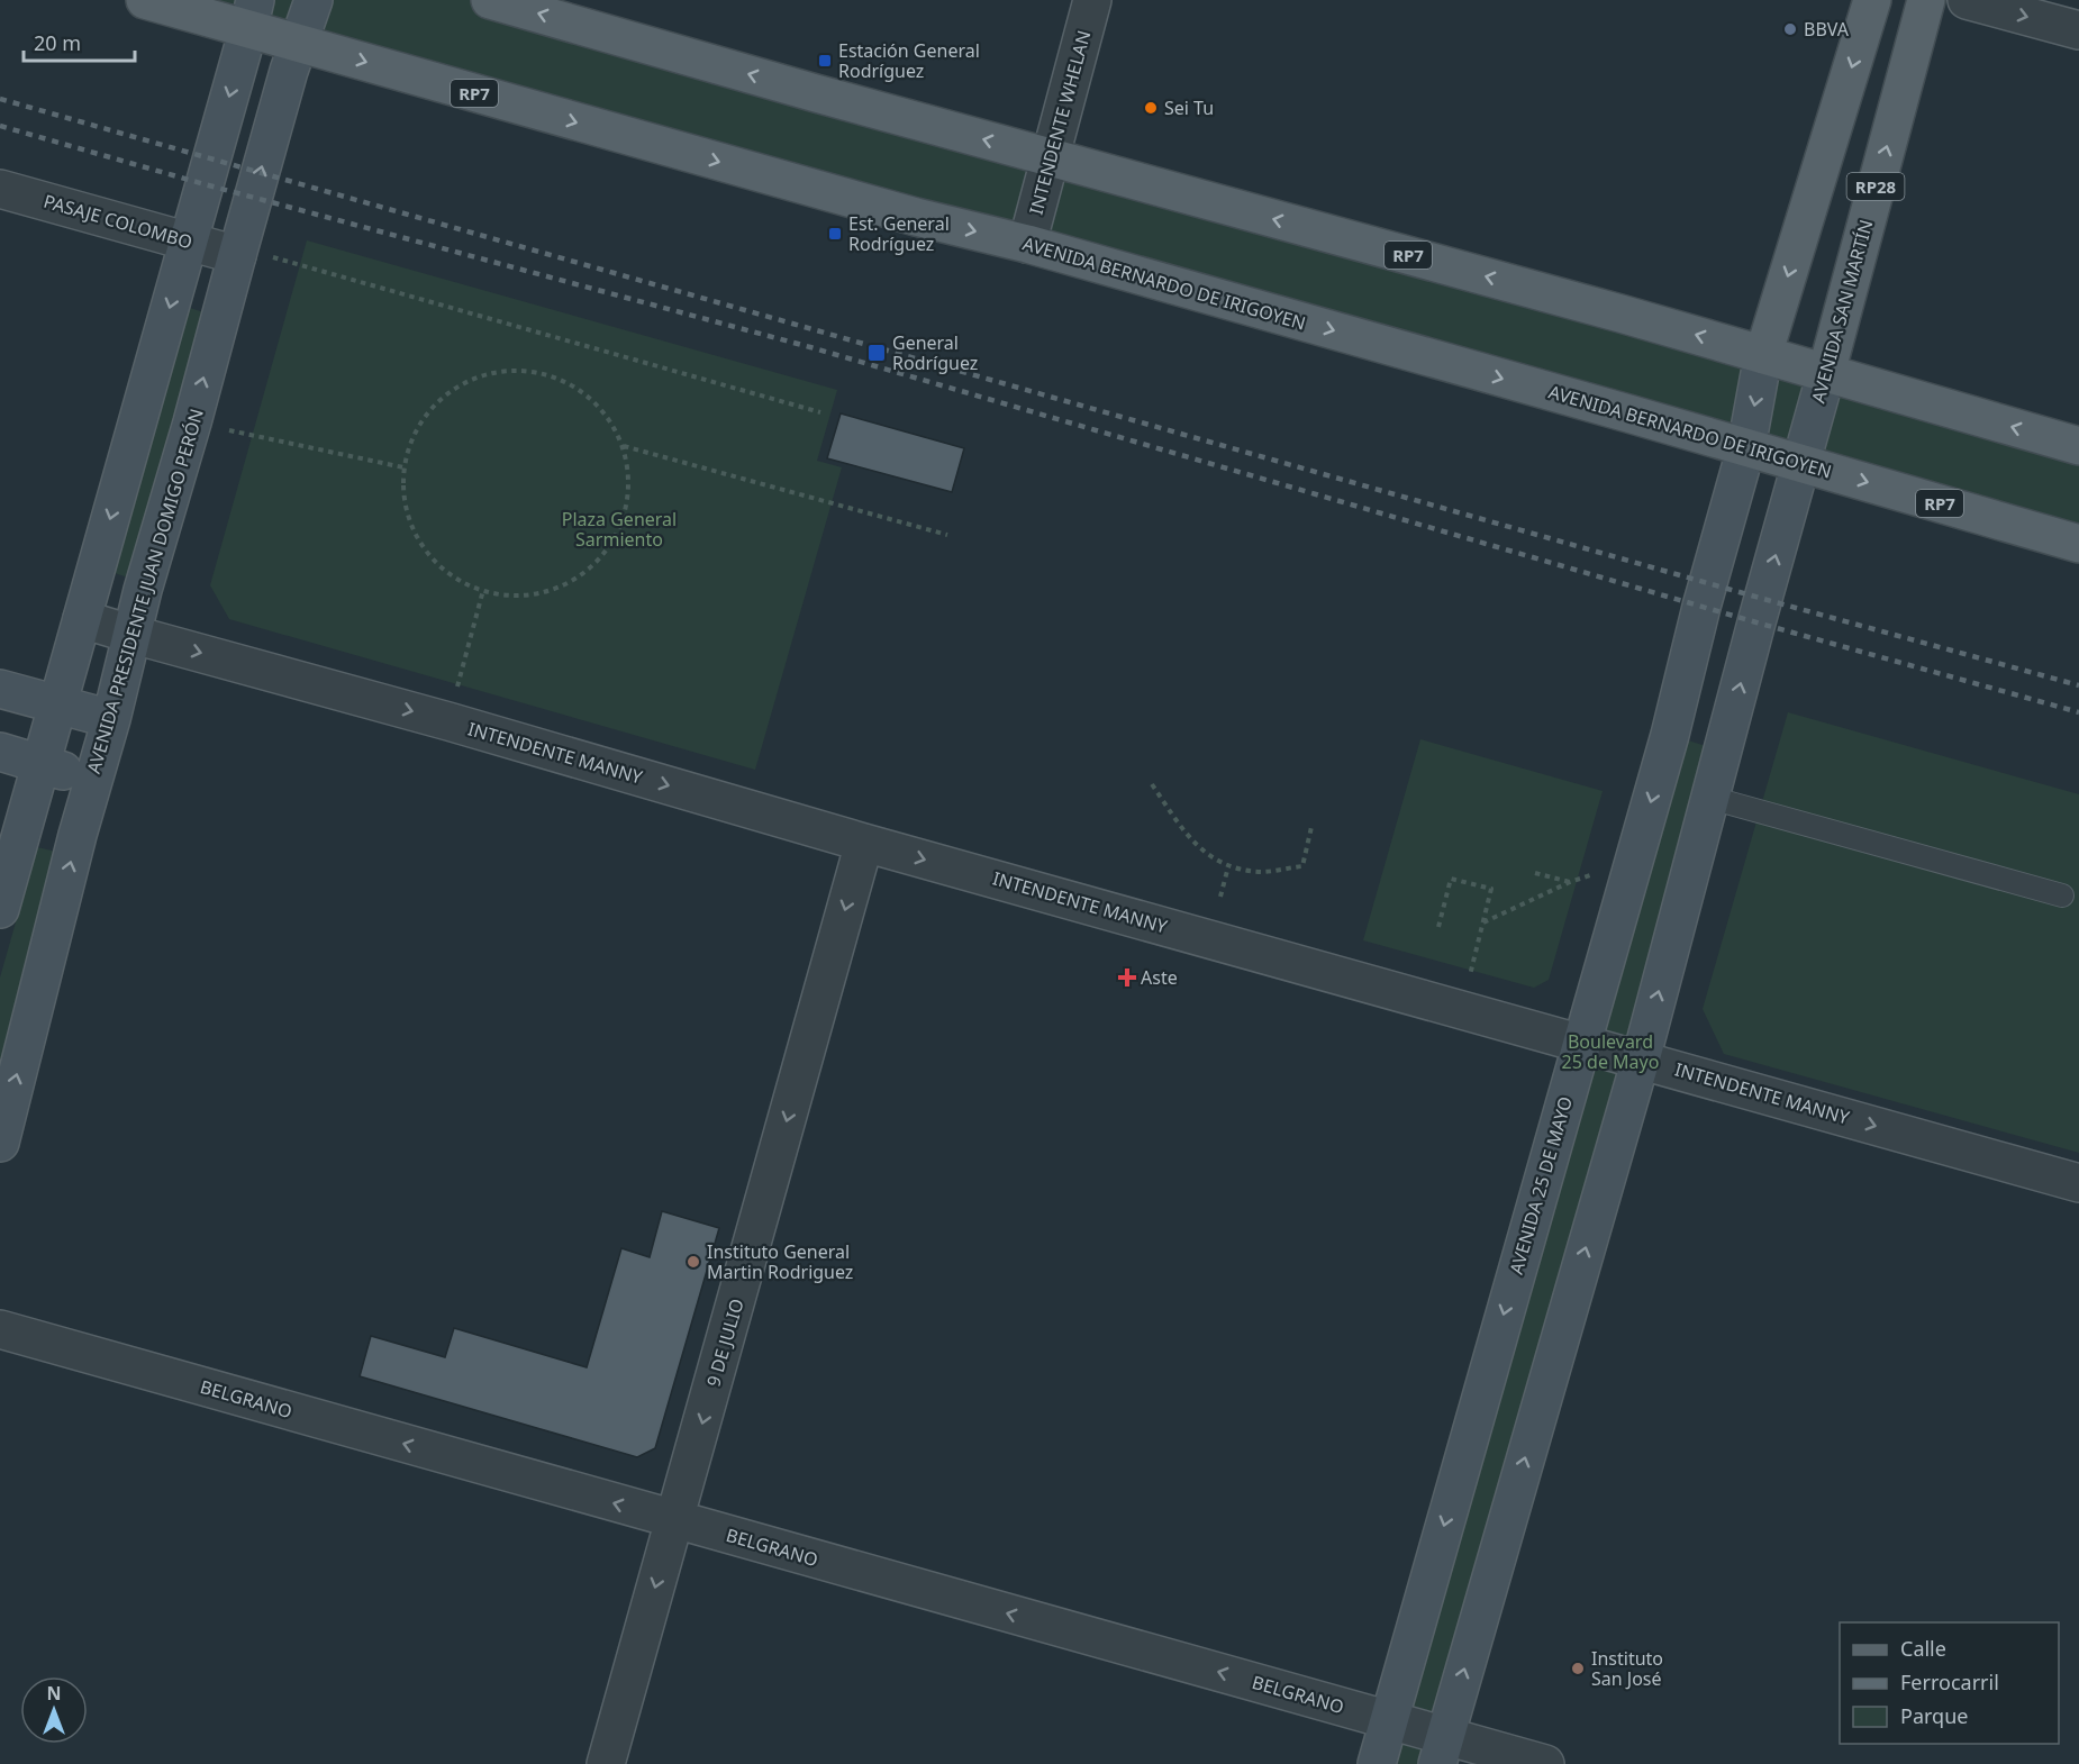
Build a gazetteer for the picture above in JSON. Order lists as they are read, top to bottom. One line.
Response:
{"streets":{"main road":["RP7","RP28","AVENIDA BERNARDO DE IRIGOYEN","AVENIDA SAN MARTÍN","AVENIDA PRESIDENTE JUAN DOMIGO PERÓN","AVENIDA 25 DE MAYO"],"street":["INTENDENTE WHELAN","PASAJE COLOMBO","INTENDENTE MANNY","9 DE JULIO","BELGRANO"]},"crossings":[["RP7","INTENDENTE WHELAN"],["RP7","RP28"],["RP7","AVENIDA BERNARDO DE IRIGOYEN"],["RP7","AVENIDA SAN MARTÍN"],["INTENDENTE WHELAN","AVENIDA BERNARDO DE IRIGOYEN"],["RP28","AVENIDA BERNARDO DE IRIGOYEN"],["RP28","AVENIDA SAN MARTÍN"],["RP28","INTENDENTE MANNY"],["RP28","AVENIDA 25 DE MAYO"],["RP28","BELGRANO"],["PASAJE COLOMBO","AVENIDA PRESIDENTE JUAN DOMIGO PERÓN"],["AVENIDA BERNARDO DE IRIGOYEN","AVENIDA SAN MARTÍN"],["AVENIDA BERNARDO DE IRIGOYEN","AVENIDA PRESIDENTE JUAN DOMIGO PERÓN"],["AVENIDA BERNARDO DE IRIGOYEN","AVENIDA 25 DE MAYO"],["AVENIDA PRESIDENTE JUAN DOMIGO PERÓN","INTENDENTE MANNY"],["INTENDENTE MANNY","AVENIDA 25 DE MAYO"],["INTENDENTE MANNY","9 DE JULIO"],["AVENIDA 25 DE MAYO","BELGRANO"],["9 DE JULIO","BELGRANO"]],"one_way":["INTENDENTE MANNY","9 DE JULIO","BELGRANO"],"parks":["Plaza General Sarmiento","Boulevard 25 de Mayo"],"places":{"other":["BBVA","Sei Tu","Instituto General Martin Rodriguez","Instituto San José"],"transit":["Estación General Rodríguez","Est. General Rodríguez","General Rodríguez"],"health":["Aste"]},"legend":["Calle","Ferrocarril","Parque"],"scale_bar":"20 m","north":"top"}
